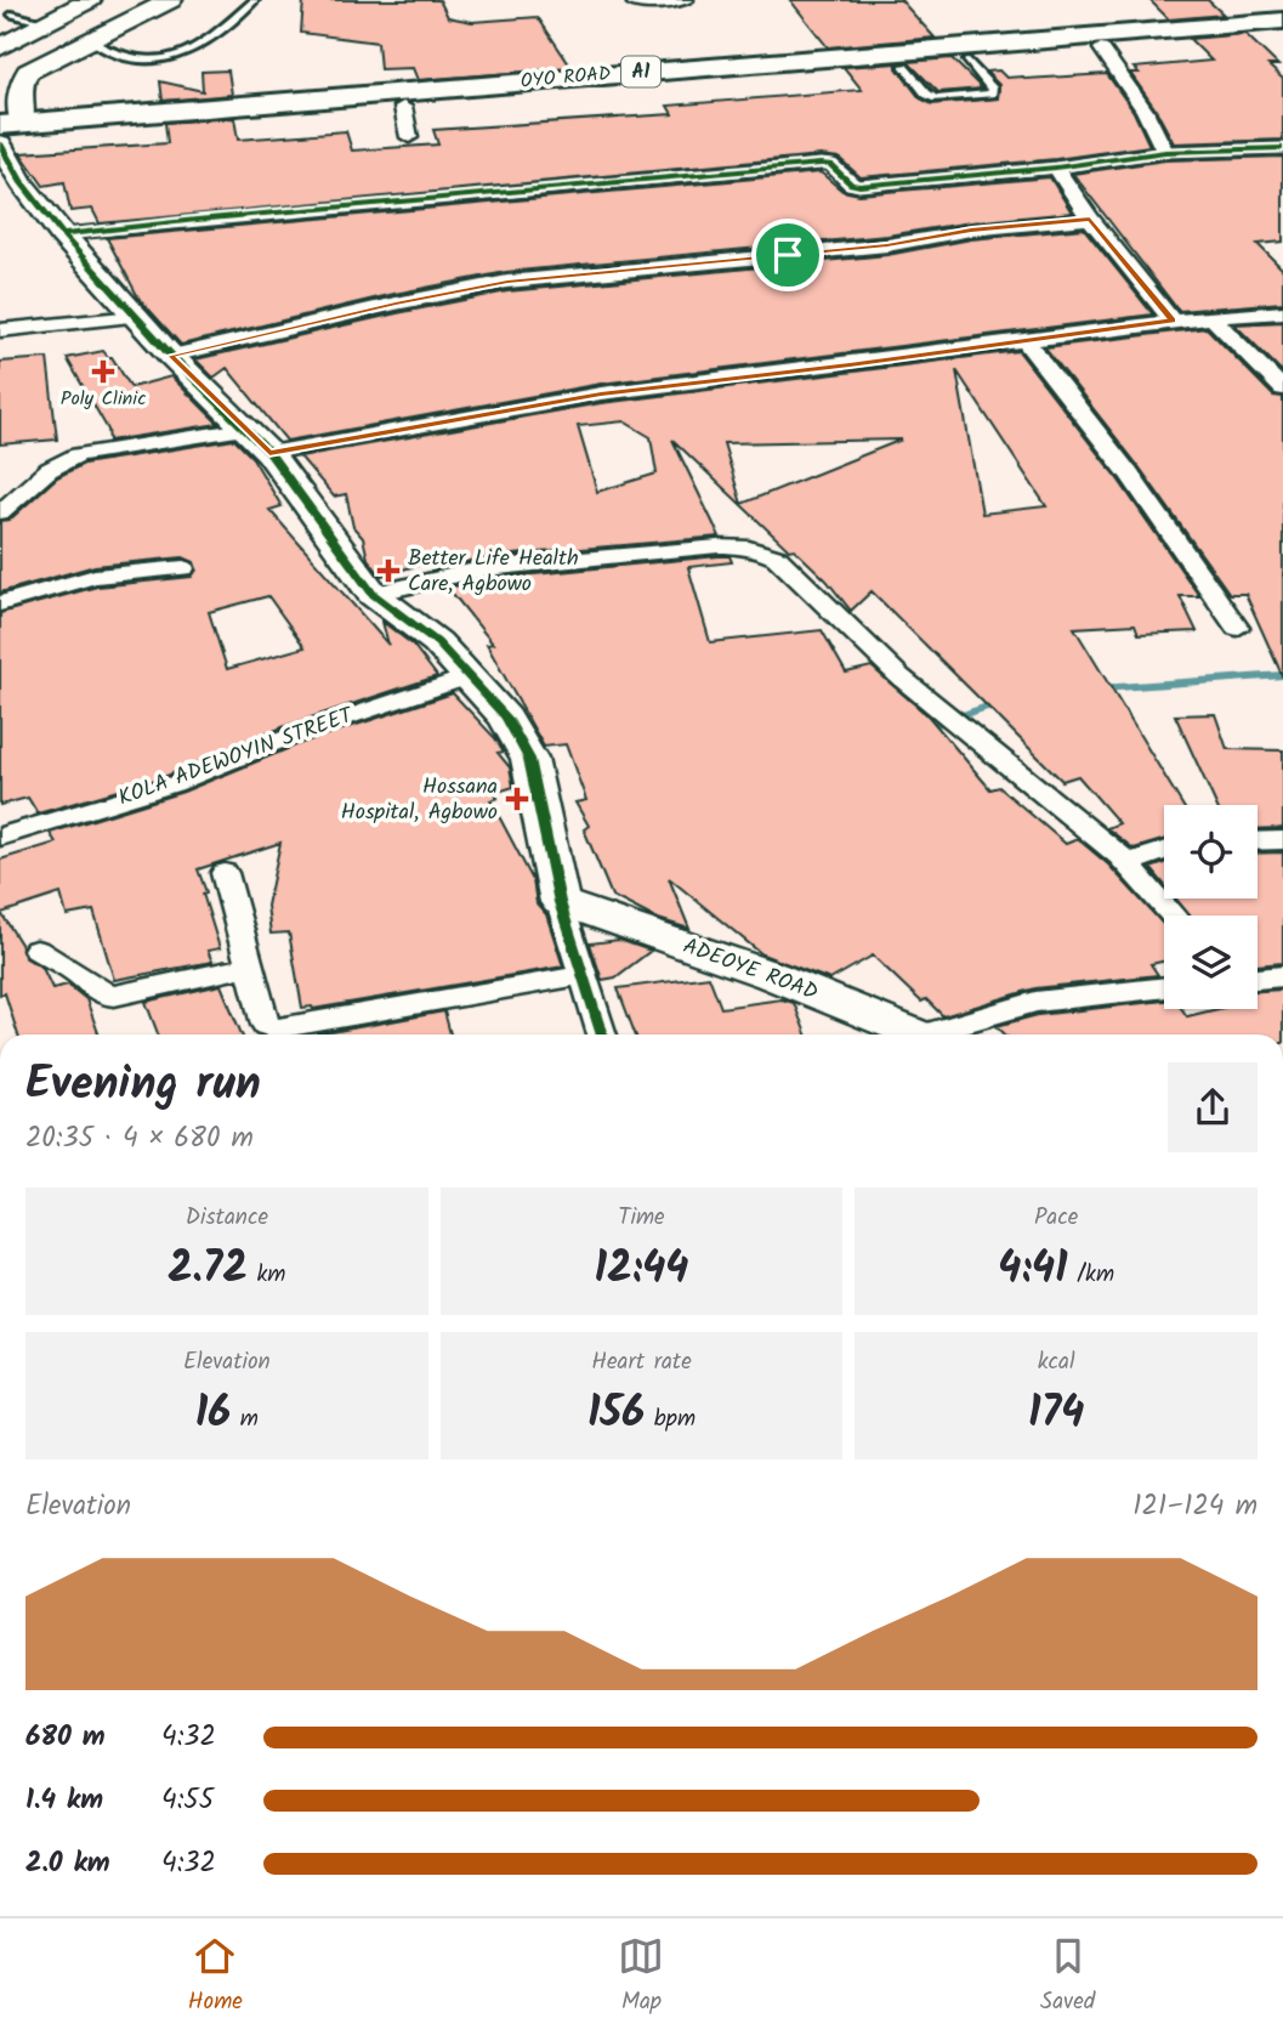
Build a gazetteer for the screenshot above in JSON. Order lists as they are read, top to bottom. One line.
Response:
{"streets":{"highway":["A1","OYO ROAD"],"street":["KOLA ADEWOYIN STREET","ADEOYE ROAD"]},"places":{"health":["Poly Clinic","Better Life Health Care, Agbowo","Hossana Hospital, Agbowo"]},"page":{"heading":["Evening run","20:35 · 4 × 680 m"],"stats":[["Distance","2.72 km"],["Time","12:44"],["Pace","4:41 /km"],["Elevation","16 m"],["Heart rate","156 bpm"],["kcal","174"]],"chart":["Elevation","121–124 m"],"list":[{"name":"680 m","note":"4:32"},{"name":"1.4 km","note":"4:55"},{"name":"2.0 km","note":"4:32"}],"tabs":["Home","Map","Saved"]}}
